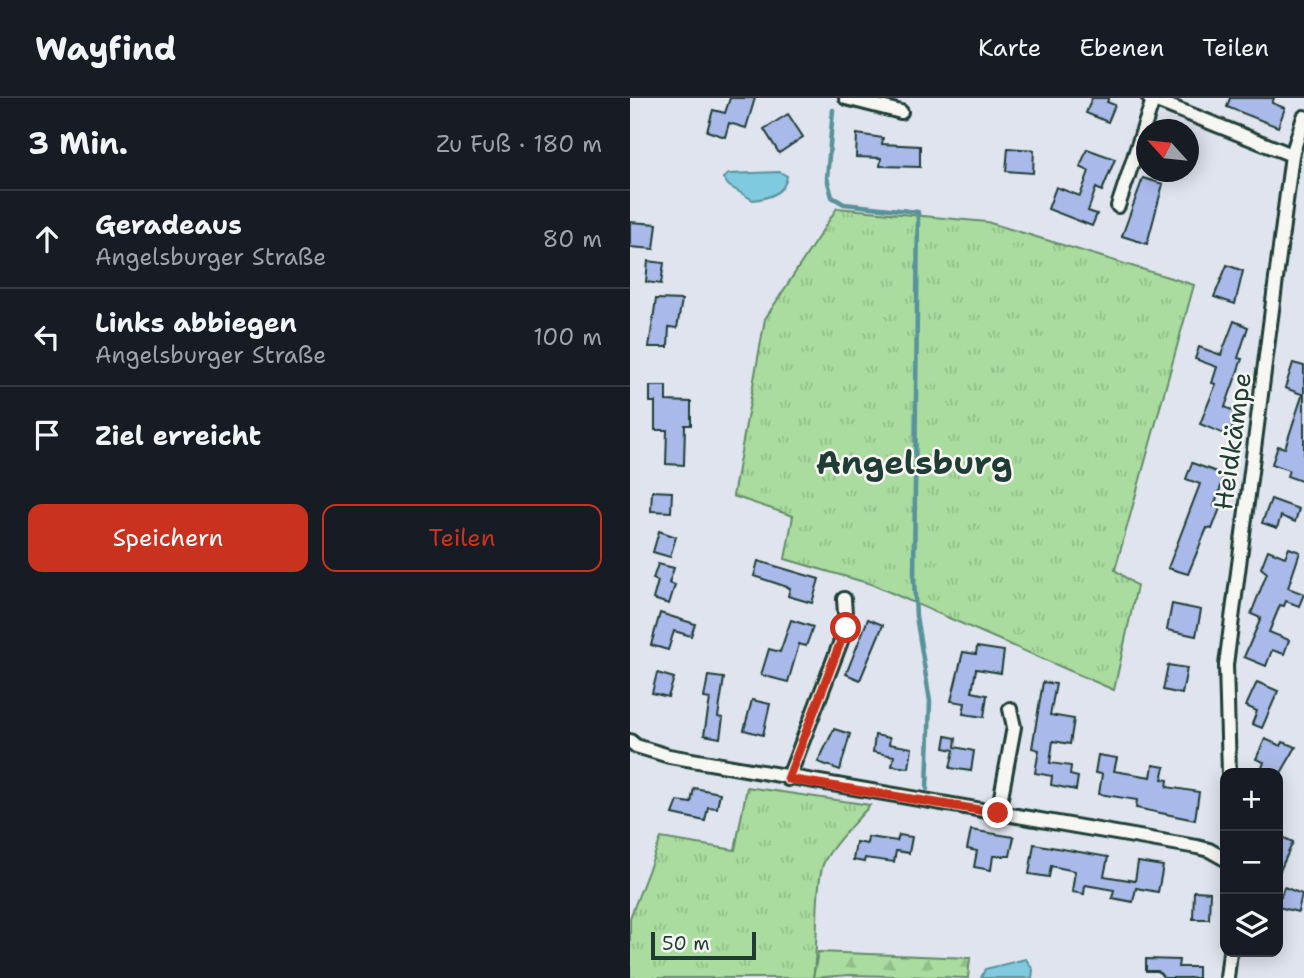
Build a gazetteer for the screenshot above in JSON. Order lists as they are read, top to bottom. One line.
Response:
{"streets":{"street":["Heidkämpe"]},"districts":["Angelsburg"],"scale_bar":"50 m","north":"top left","page":{"header":"Wayfind","nav":["Karte","Ebenen","Teilen"],"heading":["3 Min.","Zu Fuß · 180 m"],"list":[["Geradeaus","Angelsburger Straße","80 m"],["Links abbiegen","Angelsburger Straße","100 m"],"Ziel erreicht"],"buttons":["Speichern","Teilen"],"map_buttons":["+","−"],"scale":"50 m"}}
